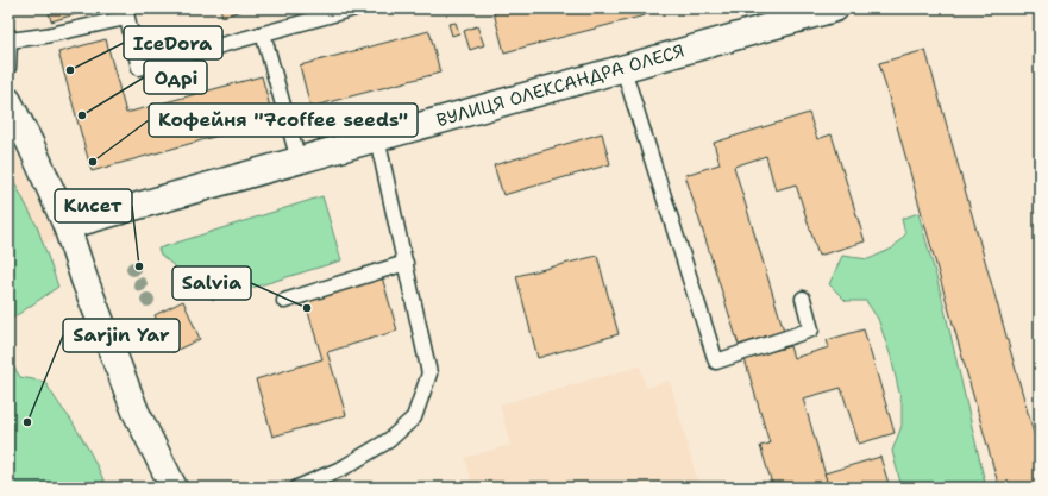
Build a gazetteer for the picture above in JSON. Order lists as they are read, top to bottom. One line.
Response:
{"streets":{"street":["ВУЛИЦЯ ОЛЕКСАНДРА ОЛЕСЯ"]},"places":["IceDora","Одрі","Кофейня \"7coffee seeds\"","Кисет","Salvia","Sarjin Yar"]}
